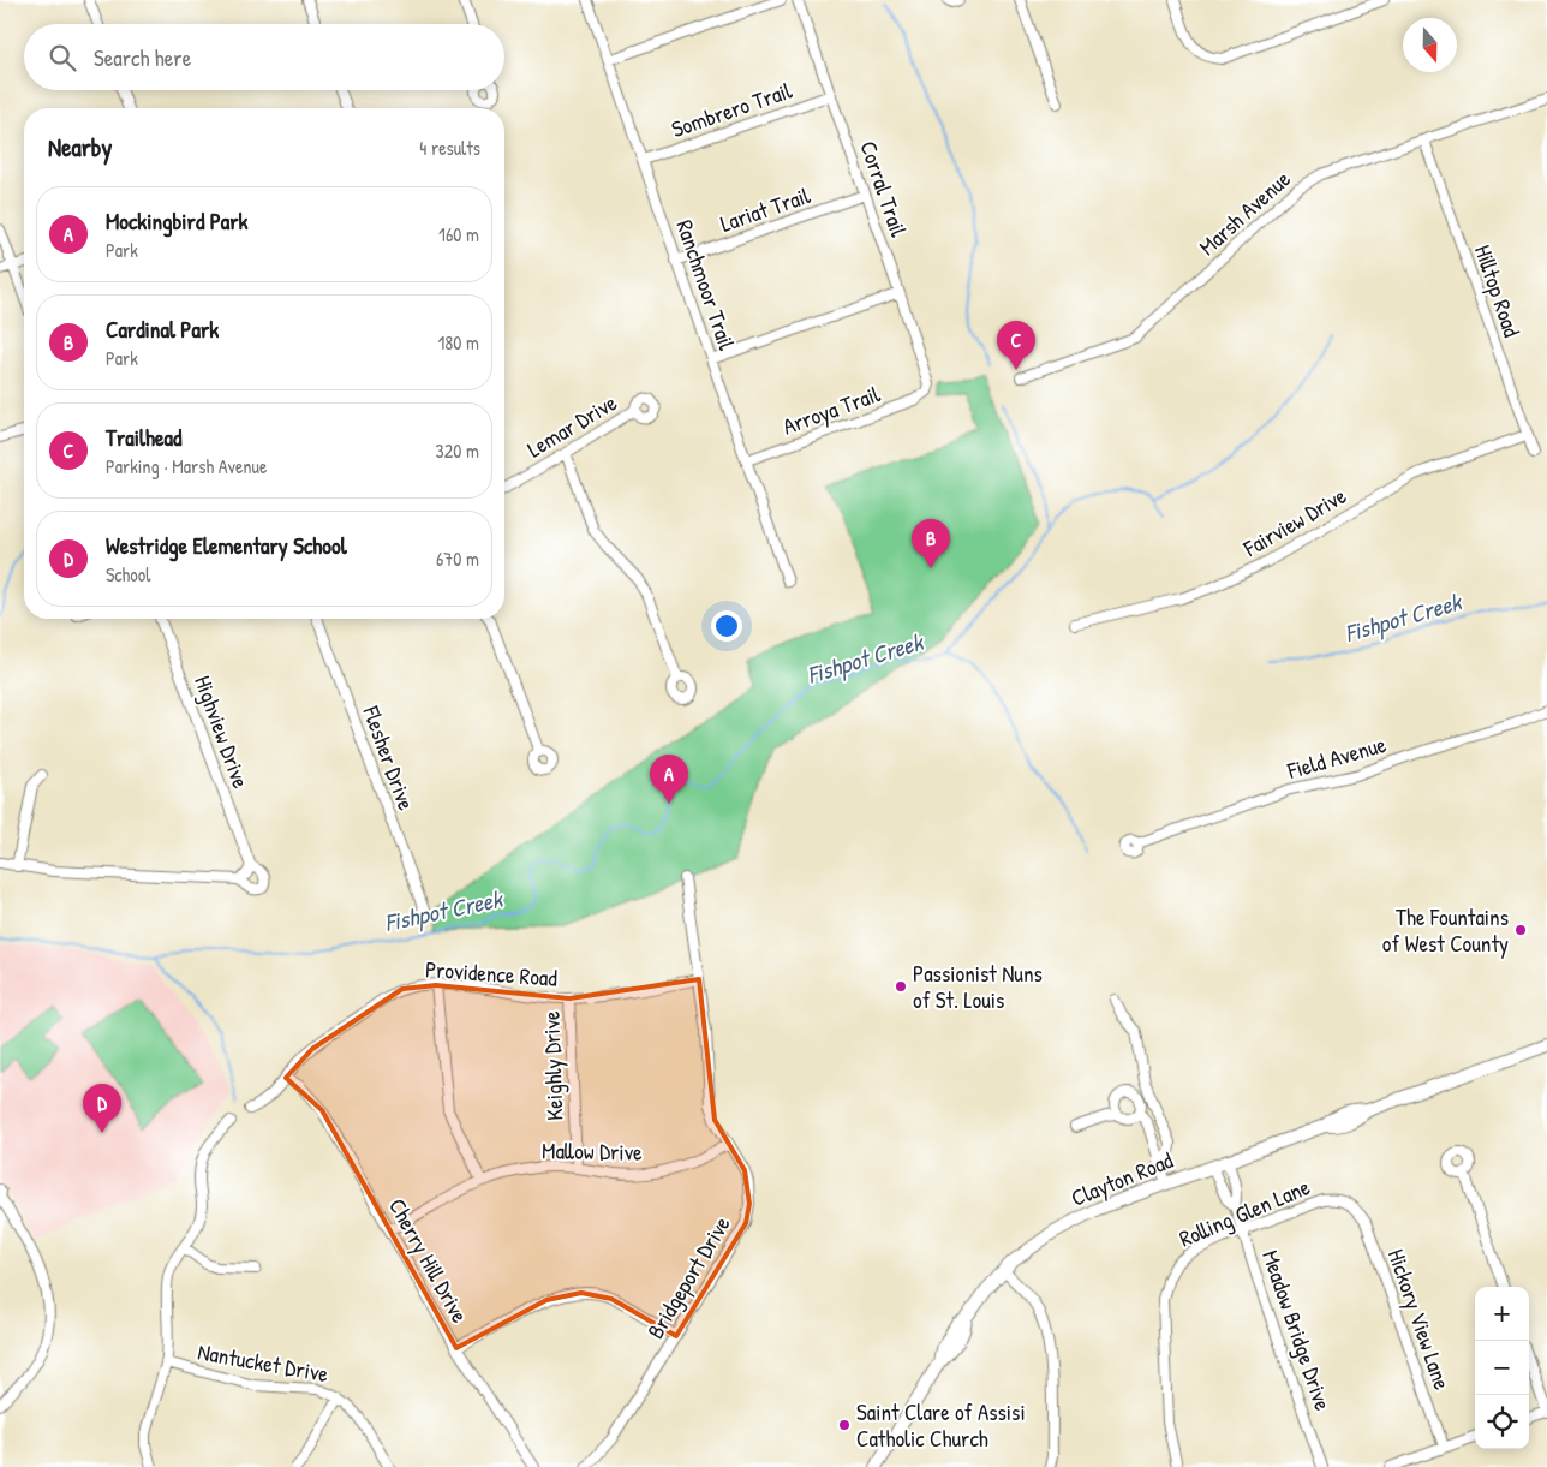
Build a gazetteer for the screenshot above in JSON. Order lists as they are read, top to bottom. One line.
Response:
{"streets":{"main road":["Clayton Road"],"street":["Sombrero Trail","Corral Trail","Lariat Trail","Marsh Avenue","Ranchmoor Trail","Hilltop Road","Arroya Trail","Lemar Drive","Fairview Drive","Highview Drive","Field Avenue","Flesher Drive","Providence Road","Keighly Drive","Mallow Drive","Rolling Glen Lane","Cherry Hill Drive","Bridgeport Drive","Hickory View Lane","Meadow Bridge Drive","Nantucket Drive"]},"crossings":[["Sombrero Trail","Corral Trail"],["Sombrero Trail","Ranchmoor Trail"],["Corral Trail","Lariat Trail"],["Corral Trail","Arroya Trail"],["Lariat Trail","Ranchmoor Trail"],["Marsh Avenue","Hilltop Road"],["Ranchmoor Trail","Arroya Trail"],["Hilltop Road","Fairview Drive"],["Providence Road","Keighly Drive"],["Providence Road","Cherry Hill Drive"],["Providence Road","Bridgeport Drive"],["Keighly Drive","Mallow Drive"],["Mallow Drive","Cherry Hill Drive"],["Mallow Drive","Bridgeport Drive"],["Clayton Road","Meadow Bridge Drive"],["Rolling Glen Lane","Hickory View Lane"],["Rolling Glen Lane","Meadow Bridge Drive"]],"water":["Fishpot Creek"],"places":["The Fountains of West County","Passionist Nuns of St. Louis","Saint Clare of Assisi Catholic Church"],"north":"bottom","page":{"search":"Search here","heading":["Nearby","4 results"],"list":[{"mark":"A","name":"Mockingbird Park","note":"Park","value":"160 m"},{"mark":"B","name":"Cardinal Park","note":"Park","value":"180 m"},{"mark":"C","name":"Trailhead","note":"Parking · Marsh Avenue","value":"320 m"},{"mark":"D","name":"Westridge Elementary School","note":"School","value":"670 m"}],"pins":["C","B","A","D"],"map_buttons":["+","−"]}}
